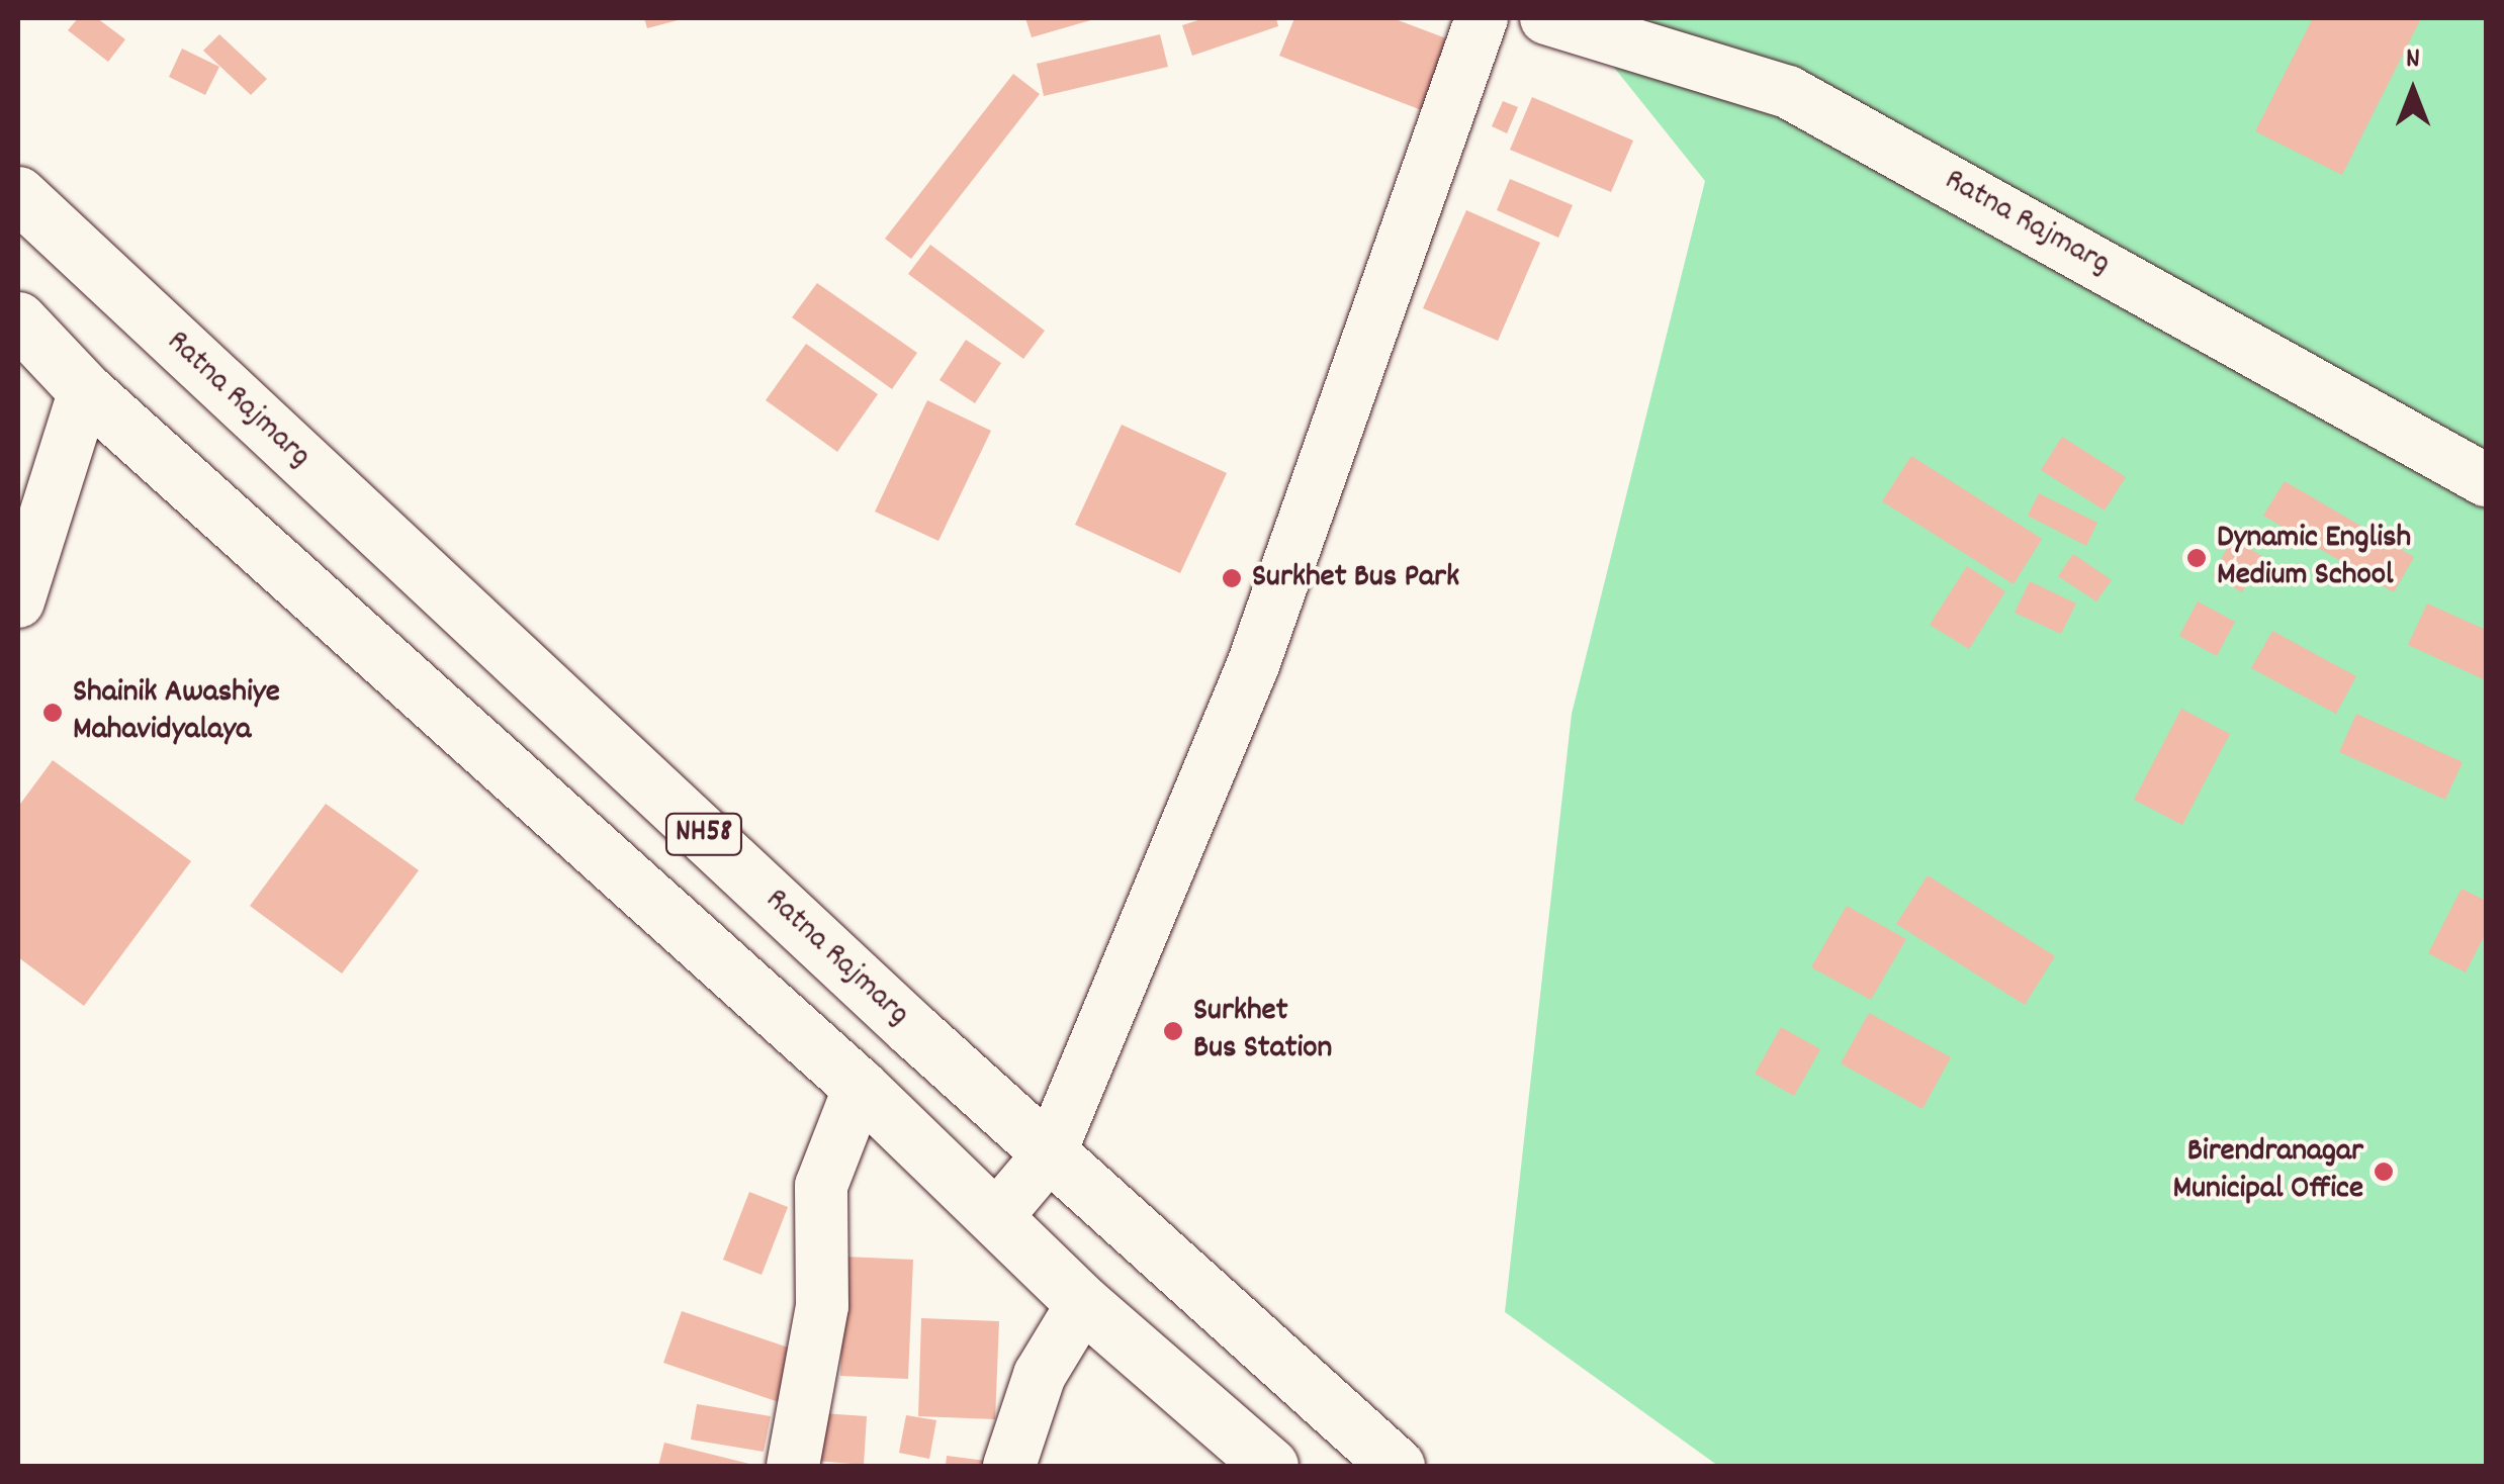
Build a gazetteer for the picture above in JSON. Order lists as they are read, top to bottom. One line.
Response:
{"streets":{"main road":["Ratna Rajmarg","NH58"]},"places":["Dynamic English Medium School","Surkhet Bus Park","Shainik Awashiye Mahavidyalaya","Surkhet Bus Station","Birendranagar Municipal Office"],"north":"top"}
